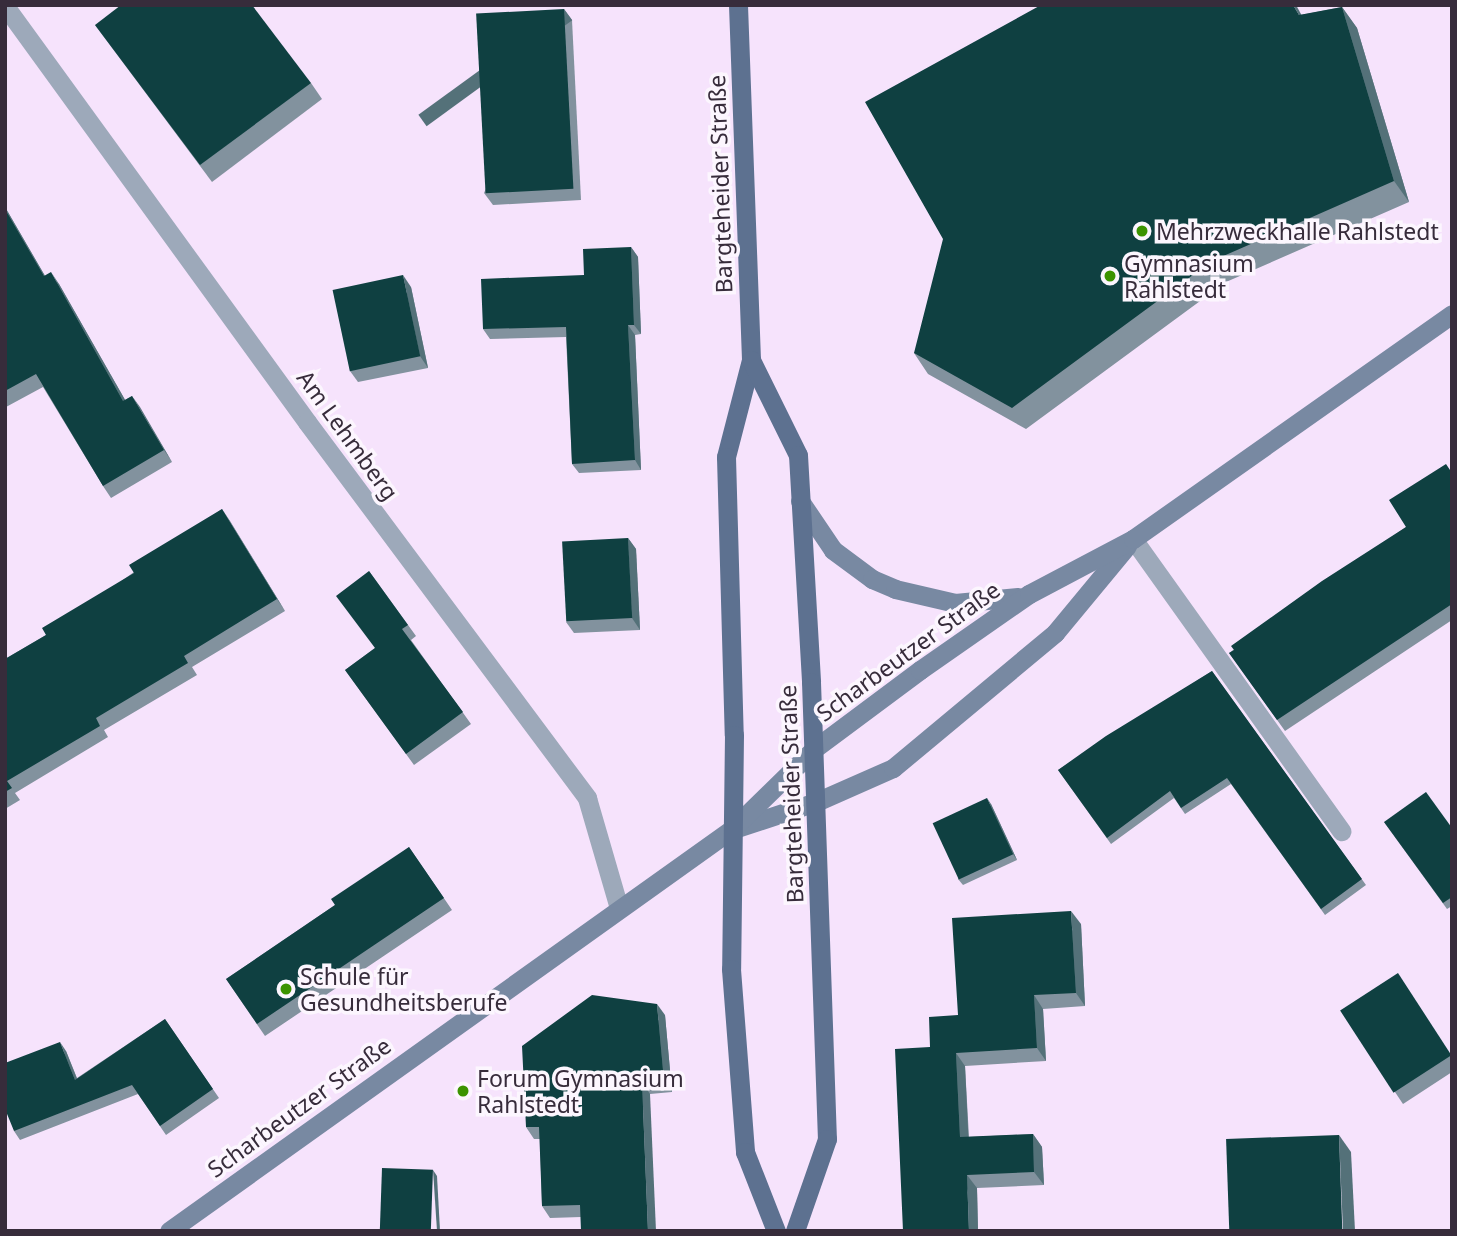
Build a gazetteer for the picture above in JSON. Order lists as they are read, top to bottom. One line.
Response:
{"streets":{"main road":["Bargteheider Straße","Scharbeutzer Straße"],"street":["Am Lehmberg"]},"crossings":[["Bargteheider Straße","Scharbeutzer Straße"],["Am Lehmberg","Scharbeutzer Straße"]],"places":["Mehrzweckhalle Rahlstedt","Gymnasium Rahlstedt","Schule für Gesundheitsberufe","Forum Gymnasium Rahlstedt"]}
